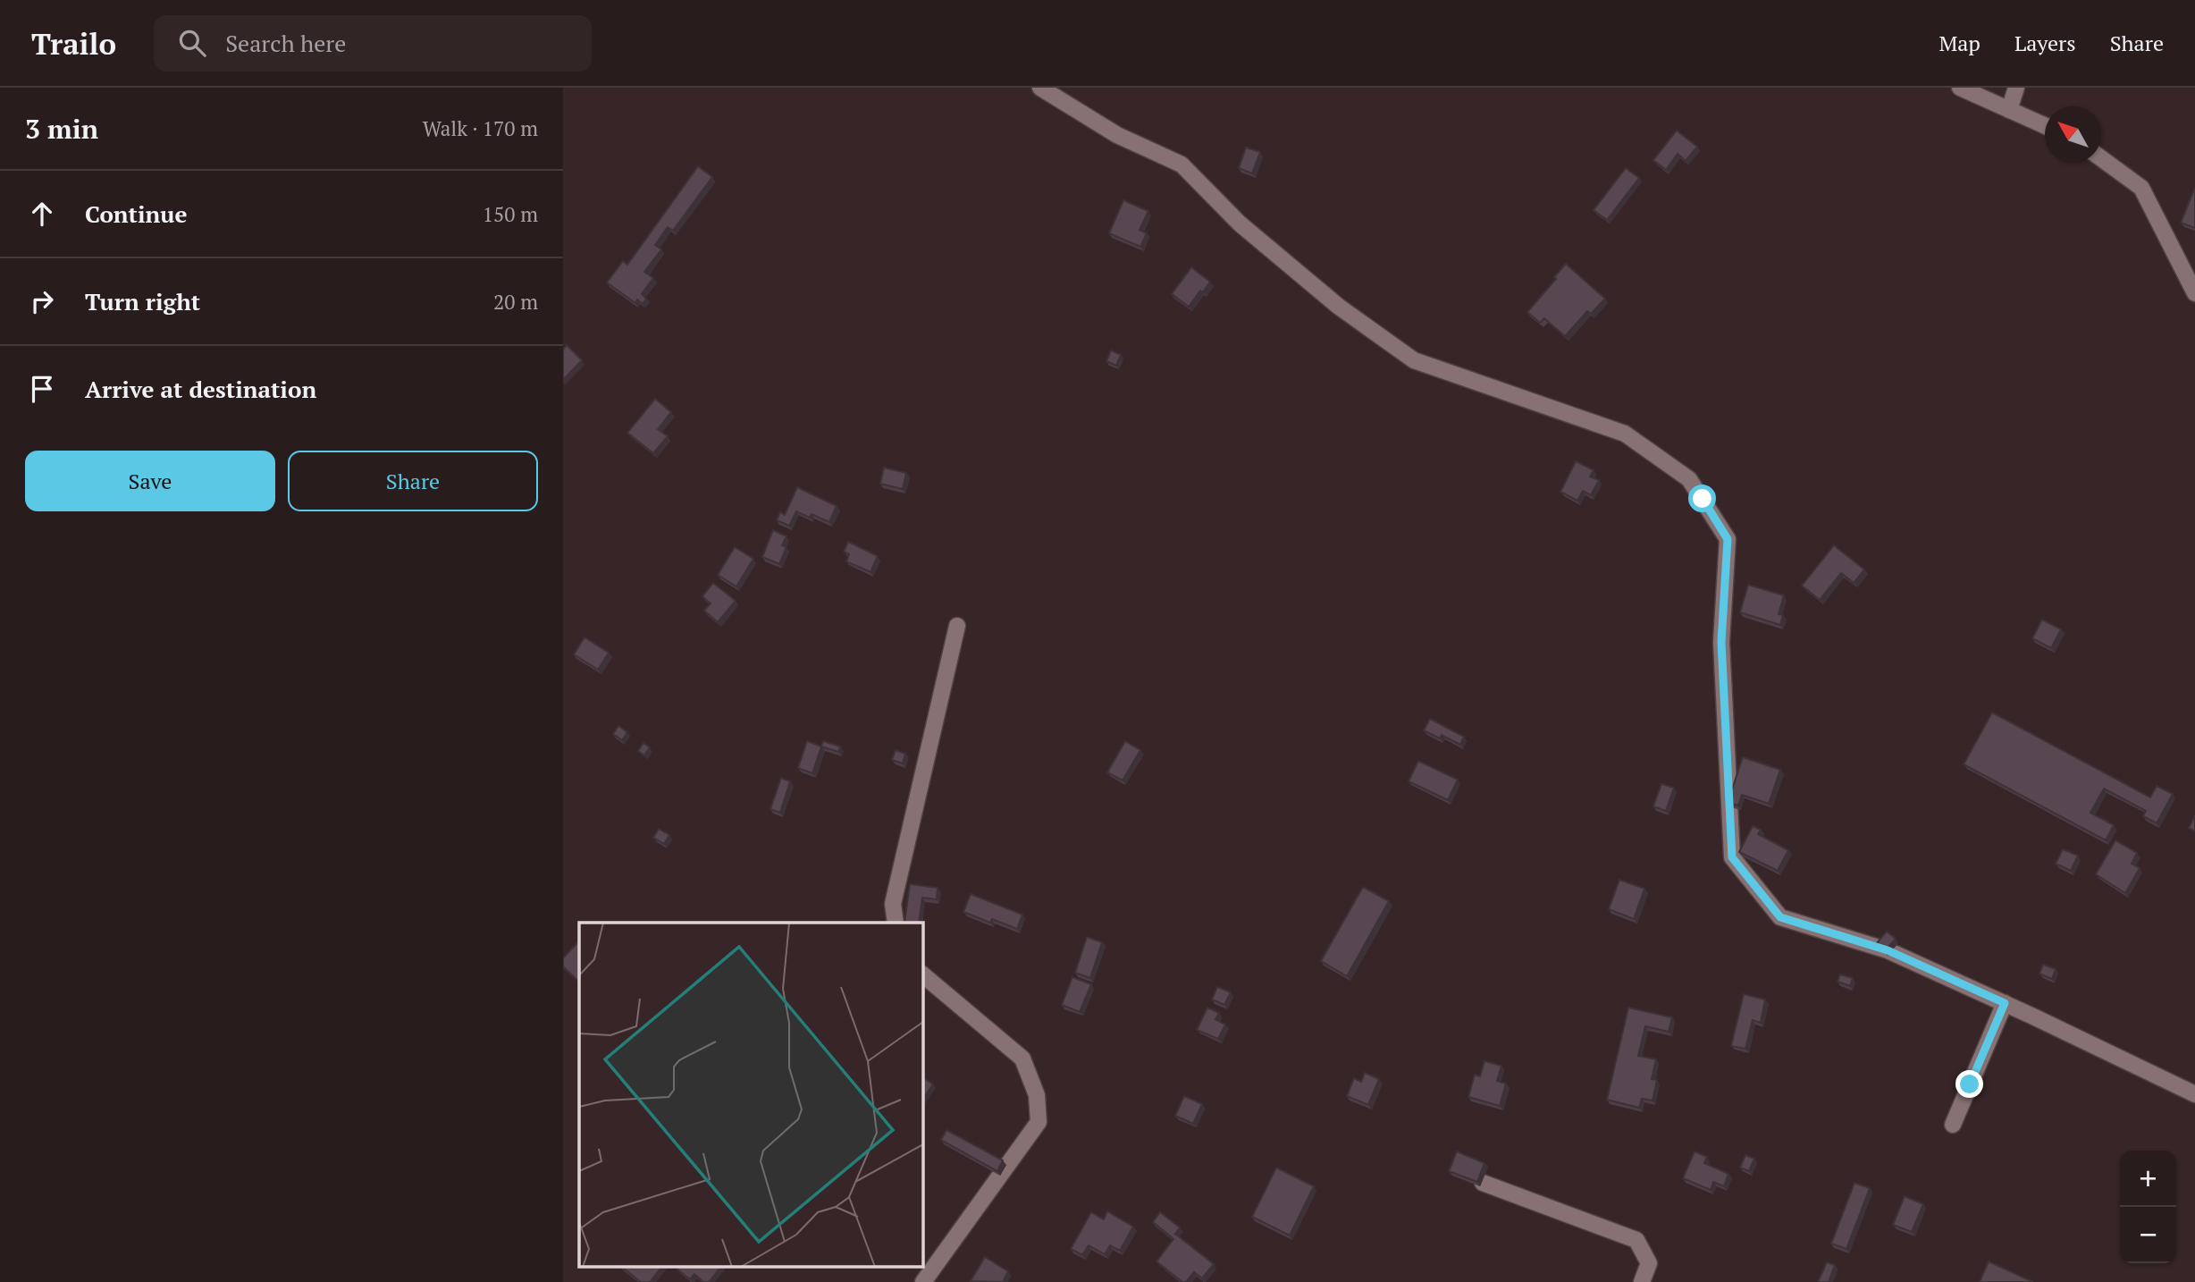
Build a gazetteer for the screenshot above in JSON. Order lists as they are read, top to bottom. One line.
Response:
{"north":"top left","page":{"header":"Trailo","search":"Search here","nav":["Map","Layers","Share"],"heading":["3 min","Walk · 170 m"],"list":[["Continue","150 m"],["Turn right","20 m"],"Arrive at destination"],"buttons":["Save","Share"],"map_buttons":["+","−"]}}
